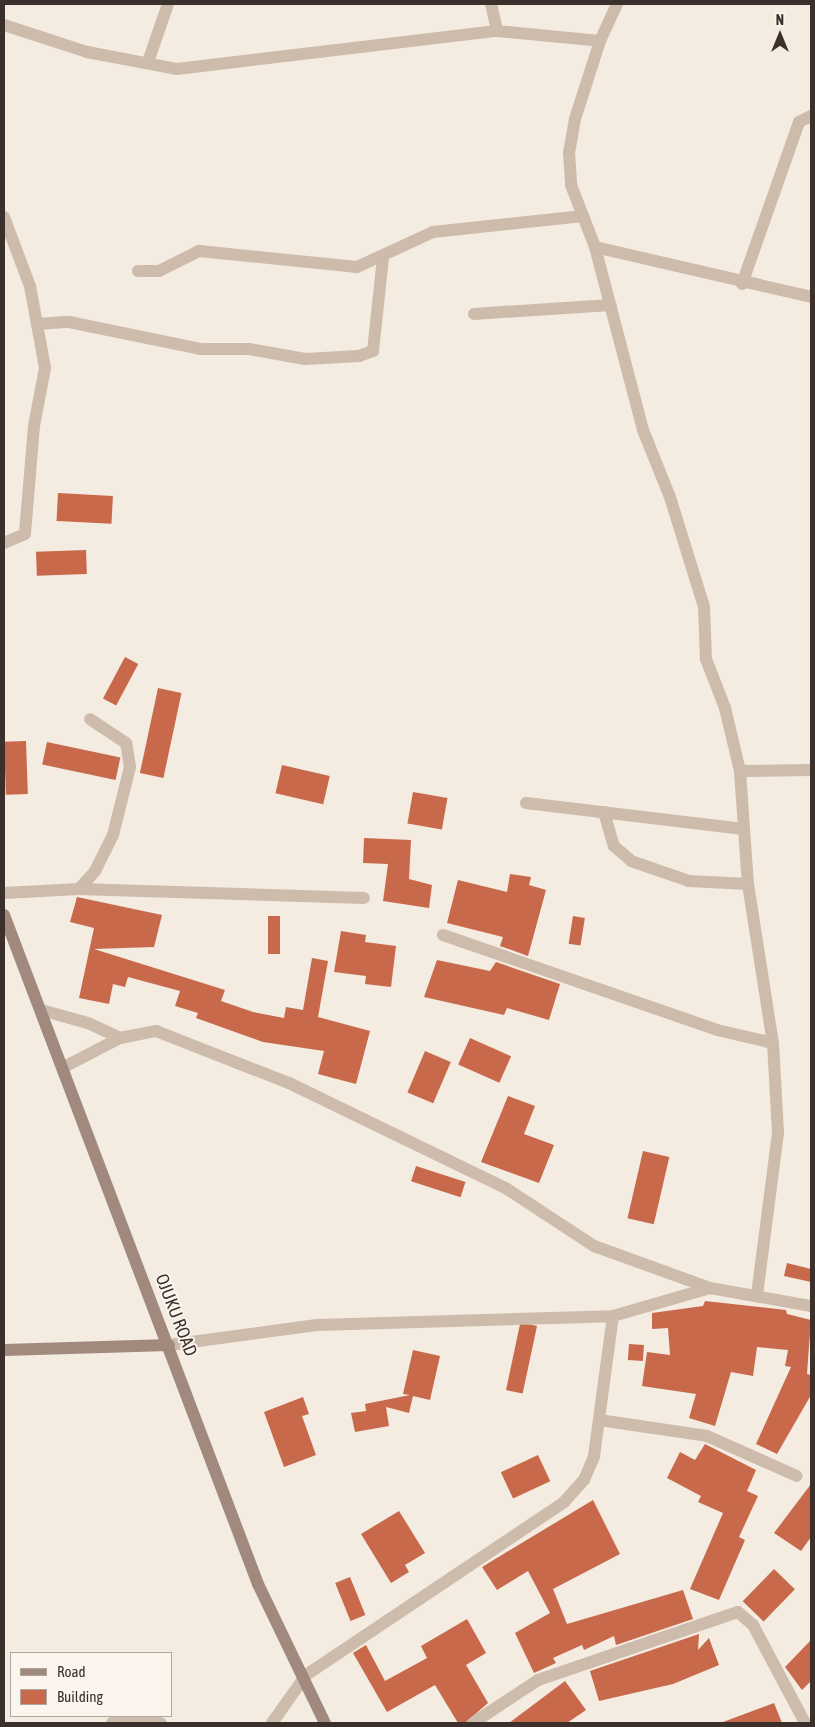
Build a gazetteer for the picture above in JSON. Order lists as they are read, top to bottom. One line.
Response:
{"streets":{"main road":["OJUKU ROAD"]},"legend":["Road","Building"],"north":"top"}
